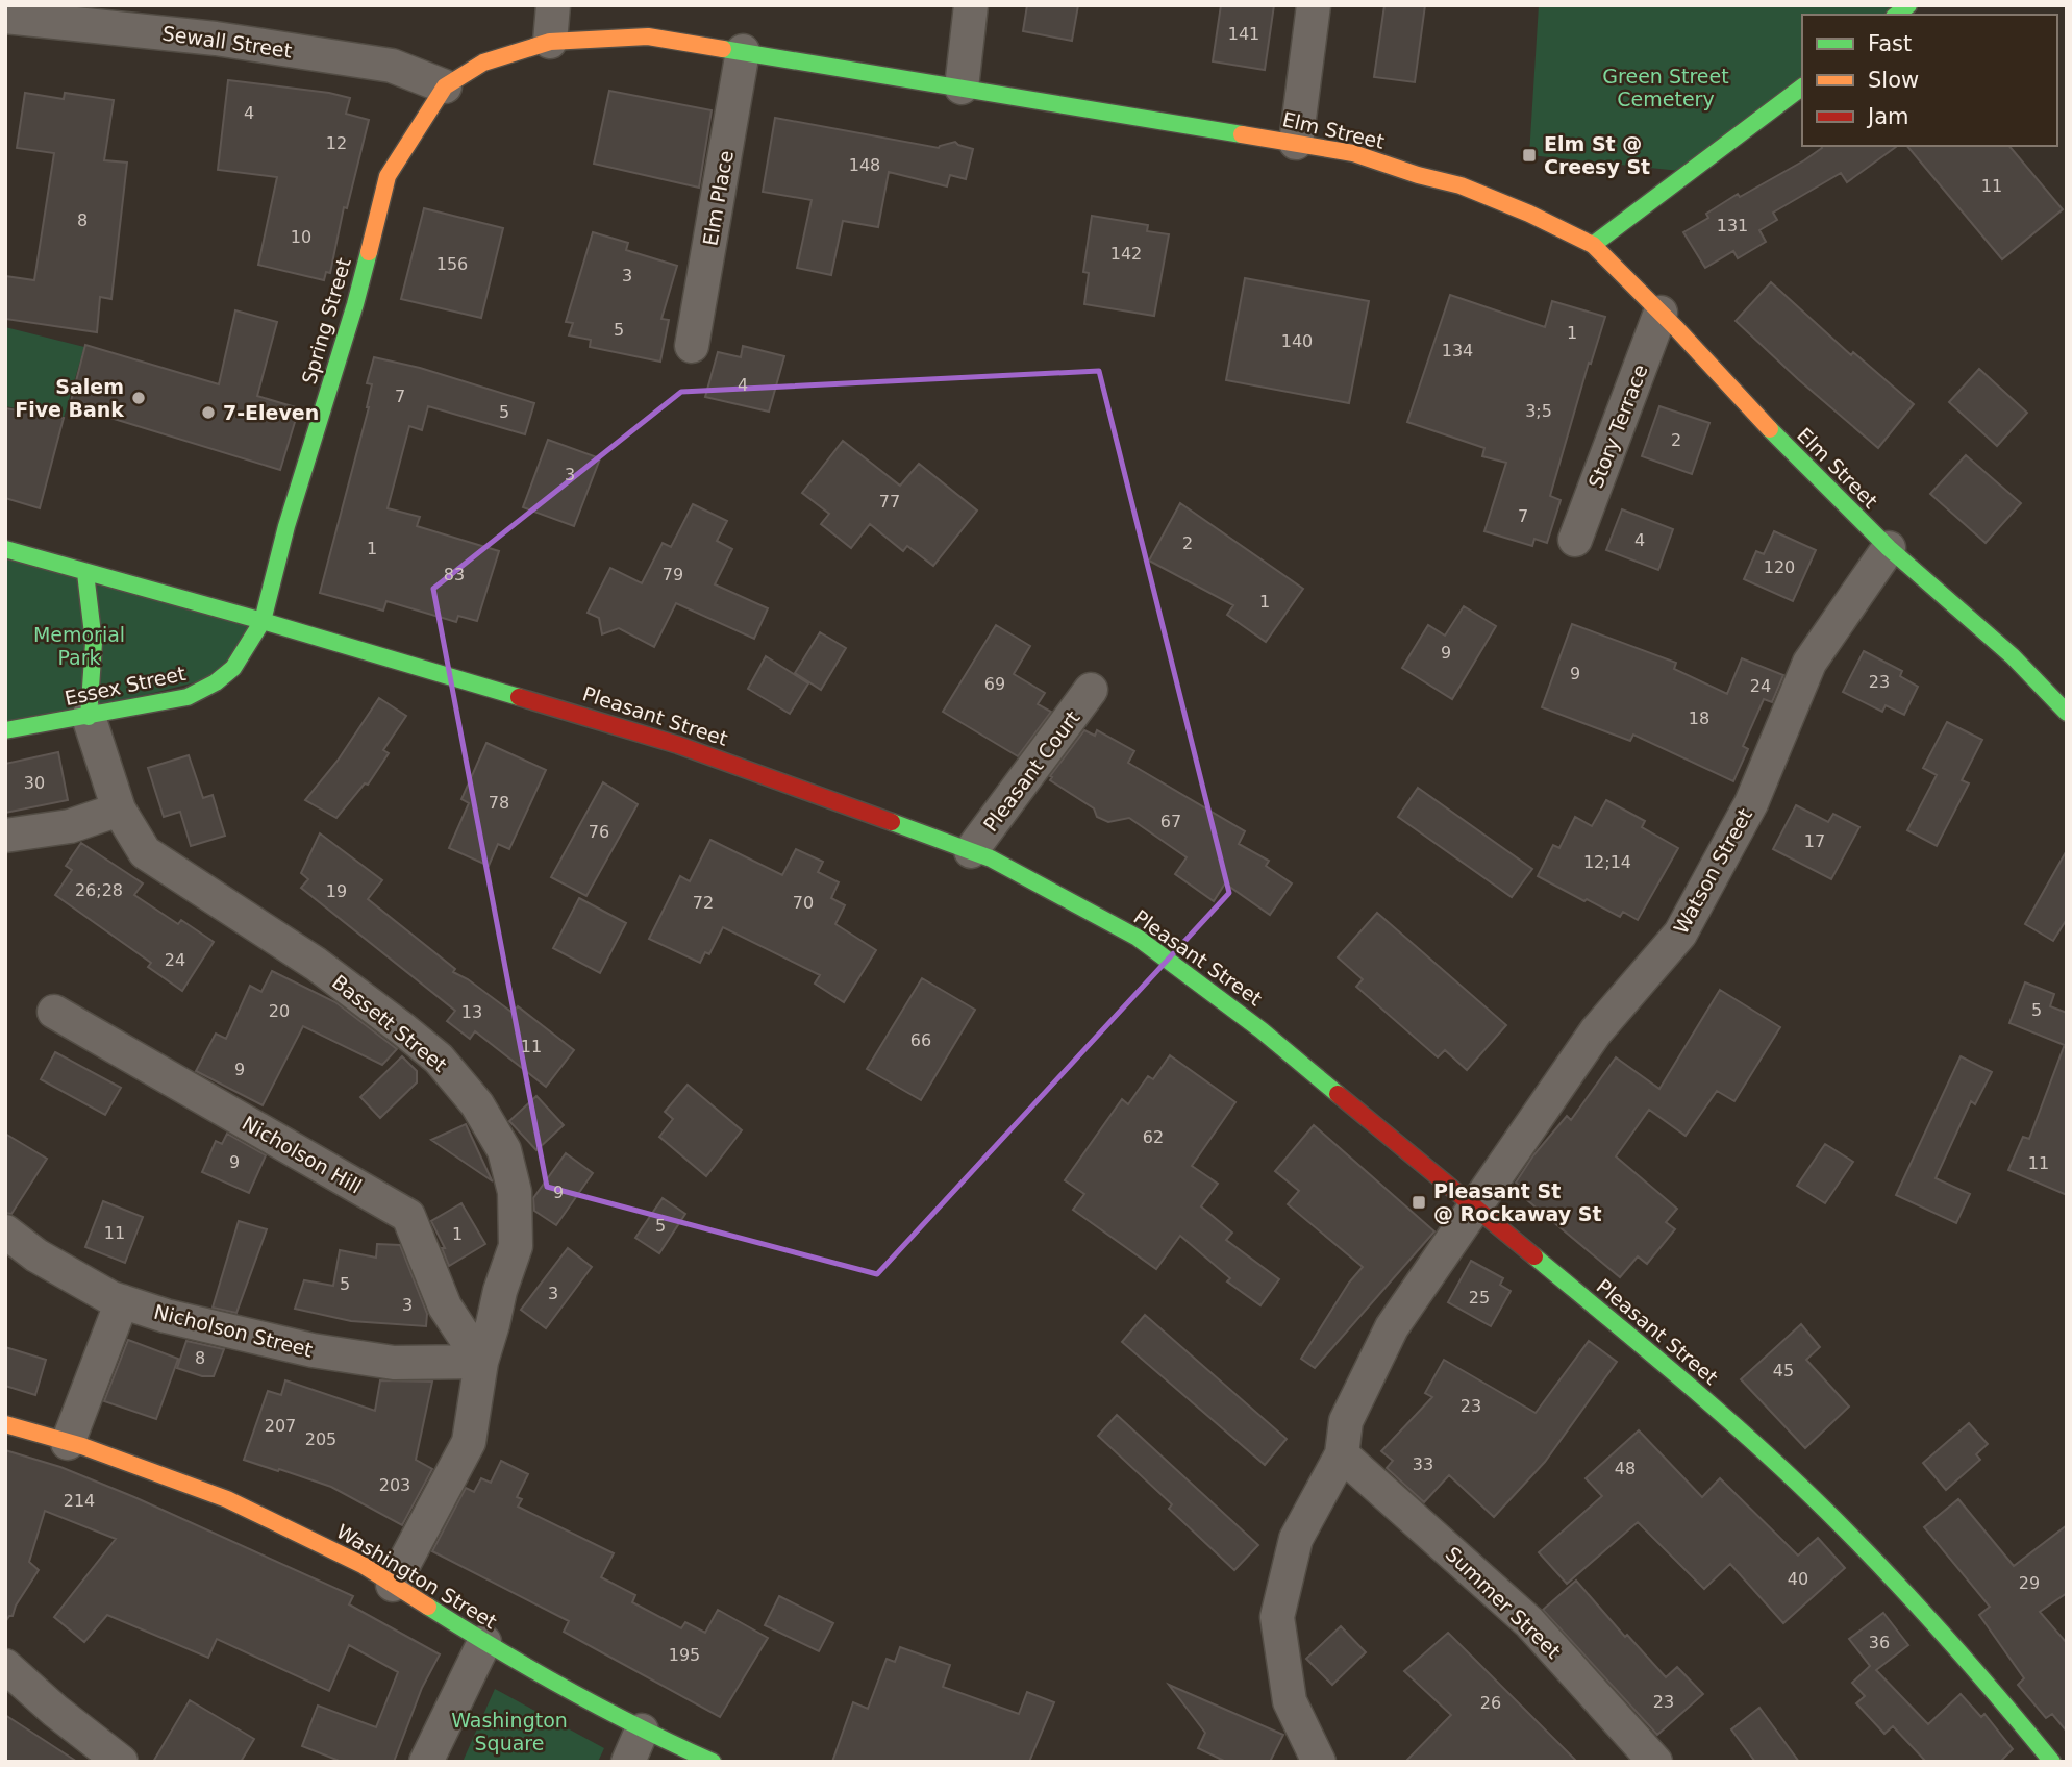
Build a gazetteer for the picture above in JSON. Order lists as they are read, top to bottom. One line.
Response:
{"streets":{"main road":["Elm Street","Spring Street","Essex Street","Pleasant Street","Bassett Street","Washington Street"],"street":["Sewall Street","Elm Place","Story Terrace","Pleasant Court","Watson Street","Nicholson Hill","Nicholson Street","Summer Street"]},"crossings":[["Sewall Street","Elm Street"],["Sewall Street","Spring Street"],["Elm Street","Elm Place"],["Elm Street","Spring Street"],["Elm Street","Story Terrace"],["Elm Street","Watson Street"],["Spring Street","Essex Street"],["Spring Street","Pleasant Street"],["Essex Street","Pleasant Street"],["Essex Street","Bassett Street"],["Pleasant Street","Pleasant Court"],["Pleasant Street","Watson Street"],["Pleasant Street","Bassett Street"],["Watson Street","Summer Street"],["Bassett Street","Nicholson Hill"],["Bassett Street","Nicholson Street"],["Bassett Street","Washington Street"],["Nicholson Hill","Nicholson Street"]],"parks":["Green Street Cemetery","Memorial Park","Washington Square"],"places":{"transit":["Elm St @ Creesy St","Pleasant St @ Rockaway St"],"other":["Salem Five Bank","7-Eleven"]},"house_numbers":["141","4","12","148","11","8","131","10","142","156","3","5","1","140","134","4","7","3;5","5","2","3","77","7","4","2","1","120","83","79","1","9","9","23","69","24","18","30","78","67","76","17","12;14","26;28","19","72","70","24","5","20","13","66","11","9","62","9","11","9","5","11","1","5","3","25","3","8","45","23","207","205","33","48","203","214","40","29","36","195","23","26"],"legend":["Fast","Slow","Jam"]}
